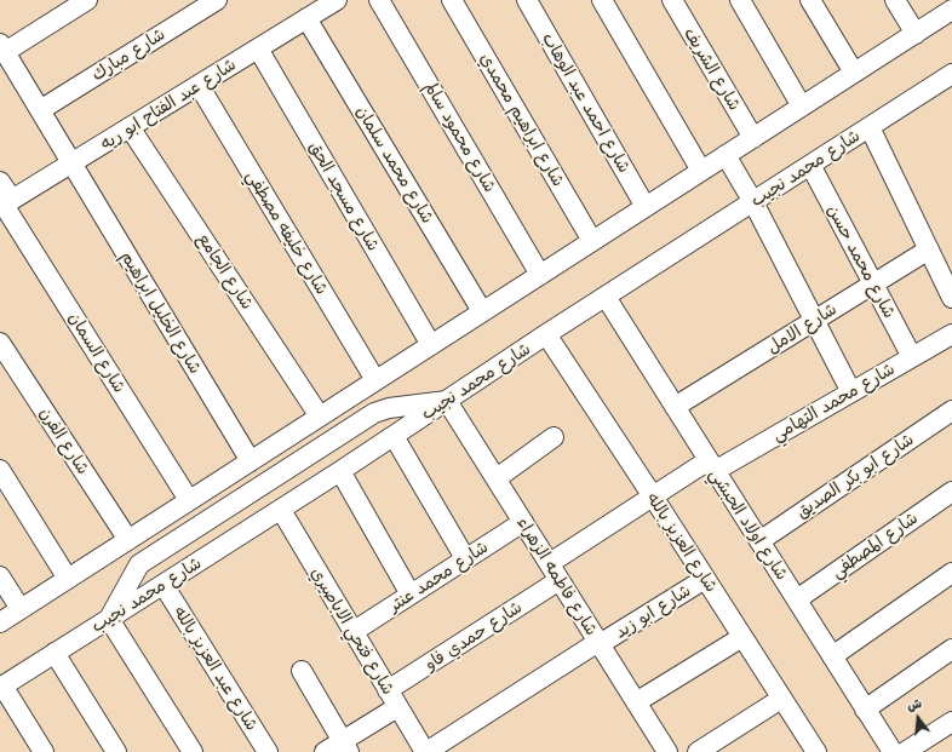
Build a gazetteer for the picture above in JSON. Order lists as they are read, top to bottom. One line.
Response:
{"streets":{"street":["شارع مبارك","شارع الشريف","شارع احمد عبد الوهاب","شارع عبد الفتاح ابو ريه","شارع ابراهيم محمدي","شارع محمود سالم","شارع محمد سلمان","شارع محمد نجيب","شارع مسجد الحق","شارع خليفه مصطفي","شارع محمد حسن","شارع الجامع","شارع الخليل ابراهيم","شارع الامل","شارع السمان","شارع محمد التهامي","شارع الفرن","شارع ابو بكر الصديق","شارع اولاد الحبشي","شارع العزيز بالله","شارع المصطفي","شارع محمد عنتر","شارع فاطمه الزهراء","شارع ابو زيد","شارع فتحي الاباصيري","شارع حمدي فاو","شارع عبد العزيز بالله"]},"crossings":[["شارع مبارك","شارع الخليل ابراهيم"],["شارع عبد الفتاح ابو ريه","شارع محمد سلمان"],["شارع عبد الفتاح ابو ريه","شارع مسجد الحق"],["شارع عبد الفتاح ابو ريه","شارع خليفه مصطفي"],["شارع عبد الفتاح ابو ريه","شارع الجامع"],["شارع عبد الفتاح ابو ريه","شارع الخليل ابراهيم"],["شارع عبد الفتاح ابو ريه","شارع السمان"],["شارع محمد نجيب","شارع محمد حسن"],["شارع محمد نجيب","شارع اولاد الحبشي"],["شارع محمد نجيب","شارع العزيز بالله"],["شارع محمد نجيب","شارع فاطمه الزهراء"],["شارع محمد نجيب","شارع فتحي الاباصيري"],["شارع محمد نجيب","شارع عبد العزيز بالله"],["شارع محمد حسن","شارع الامل"],["شارع محمد حسن","شارع محمد التهامي"],["شارع الامل","شارع اولاد الحبشي"],["شارع محمد التهامي","شارع اولاد الحبشي"],["شارع محمد التهامي","شارع العزيز بالله"],["شارع محمد التهامي","شارع فاطمه الزهراء"],["شارع ابو بكر الصديق","شارع اولاد الحبشي"],["شارع اولاد الحبشي","شارع المصطفي"],["شارع العزيز بالله","شارع ابو زيد"],["شارع محمد عنتر","شارع فاطمه الزهراء"],["شارع محمد عنتر","شارع فتحي الاباصيري"],["شارع فاطمه الزهراء","شارع ابو زيد"],["شارع فاطمه الزهراء","شارع حمدي فاو"],["شارع ابو زيد","شارع فتحي الاباصيري"],["شارع فتحي الاباصيري","شارع حمدي فاو"]],"north":"top"}
